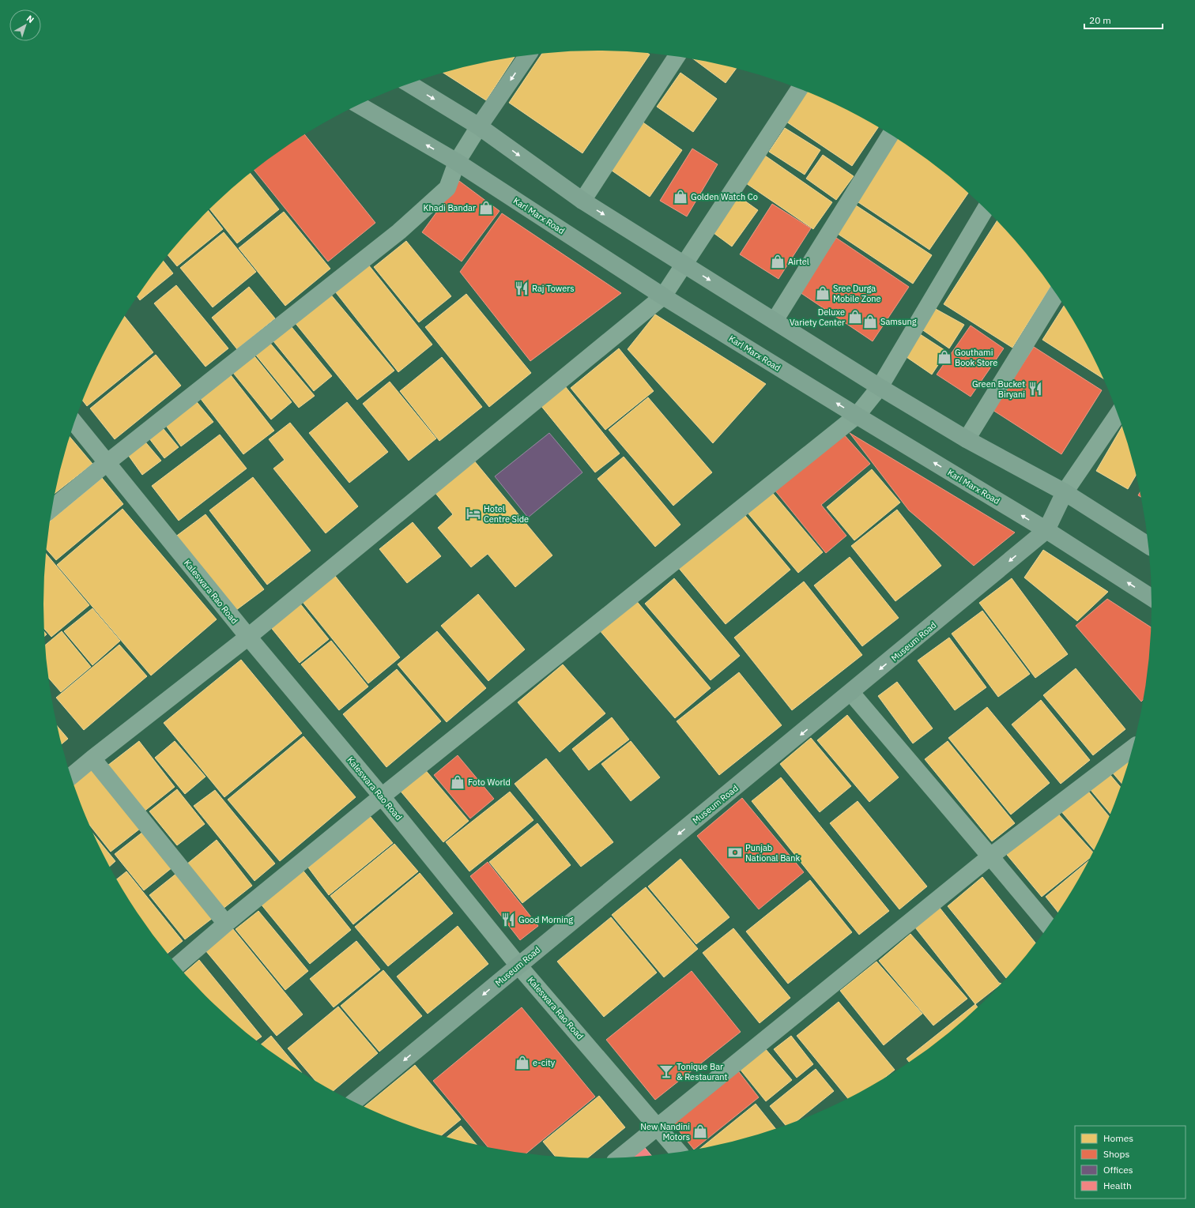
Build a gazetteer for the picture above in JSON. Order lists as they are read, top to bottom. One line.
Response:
{"streets":{"main road":["Karl Marx Road","Museum Road"],"street":["Kaleswara Rao Road"]},"crossings":[["Karl Marx Road","Museum Road"],["Kaleswara Rao Road","Museum Road"]],"one_way":["Museum Road"],"places":{"shop":["Golden Watch Co","Khadi Bandar","Airtel","Sree Durga Mobile Zone","Deluxe Variety Center","Samsung","Gouthami Book Store","Foto World","e-city","New Nandini Motors"],"restaurant":["Raj Towers","Green Bucket Biryani","Good Morning"],"hotel":["Hotel Centre Side"],"bank":["Punjab National Bank"],"bar":["Tonique Bar & Restaurant"]},"legend":["Homes","Shops","Offices","Health"],"scale_bar":"20 m","north":"top right"}
